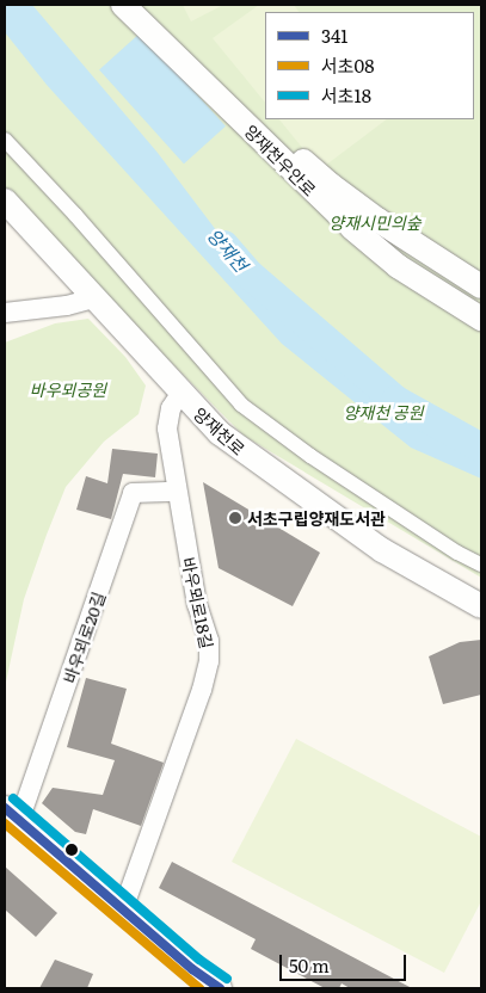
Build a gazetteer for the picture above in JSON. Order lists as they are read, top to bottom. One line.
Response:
{"streets":{"street":["양재천우안로","양재천로","바우뫼로18길","바우뫼로20길"]},"crossings":[["양재천로","바우뫼로18길"],["바우뫼로18길","바우뫼로20길"]],"water":["양재천"],"parks":["양재시민의숲","바우뫼공원","양재천 공원"],"places":["서초구립양재도서관"],"lines":["transit line 서초18","transit line 341","transit line 서초08"],"legend":["341","서초08","서초18"],"scale_bar":"50 m"}
